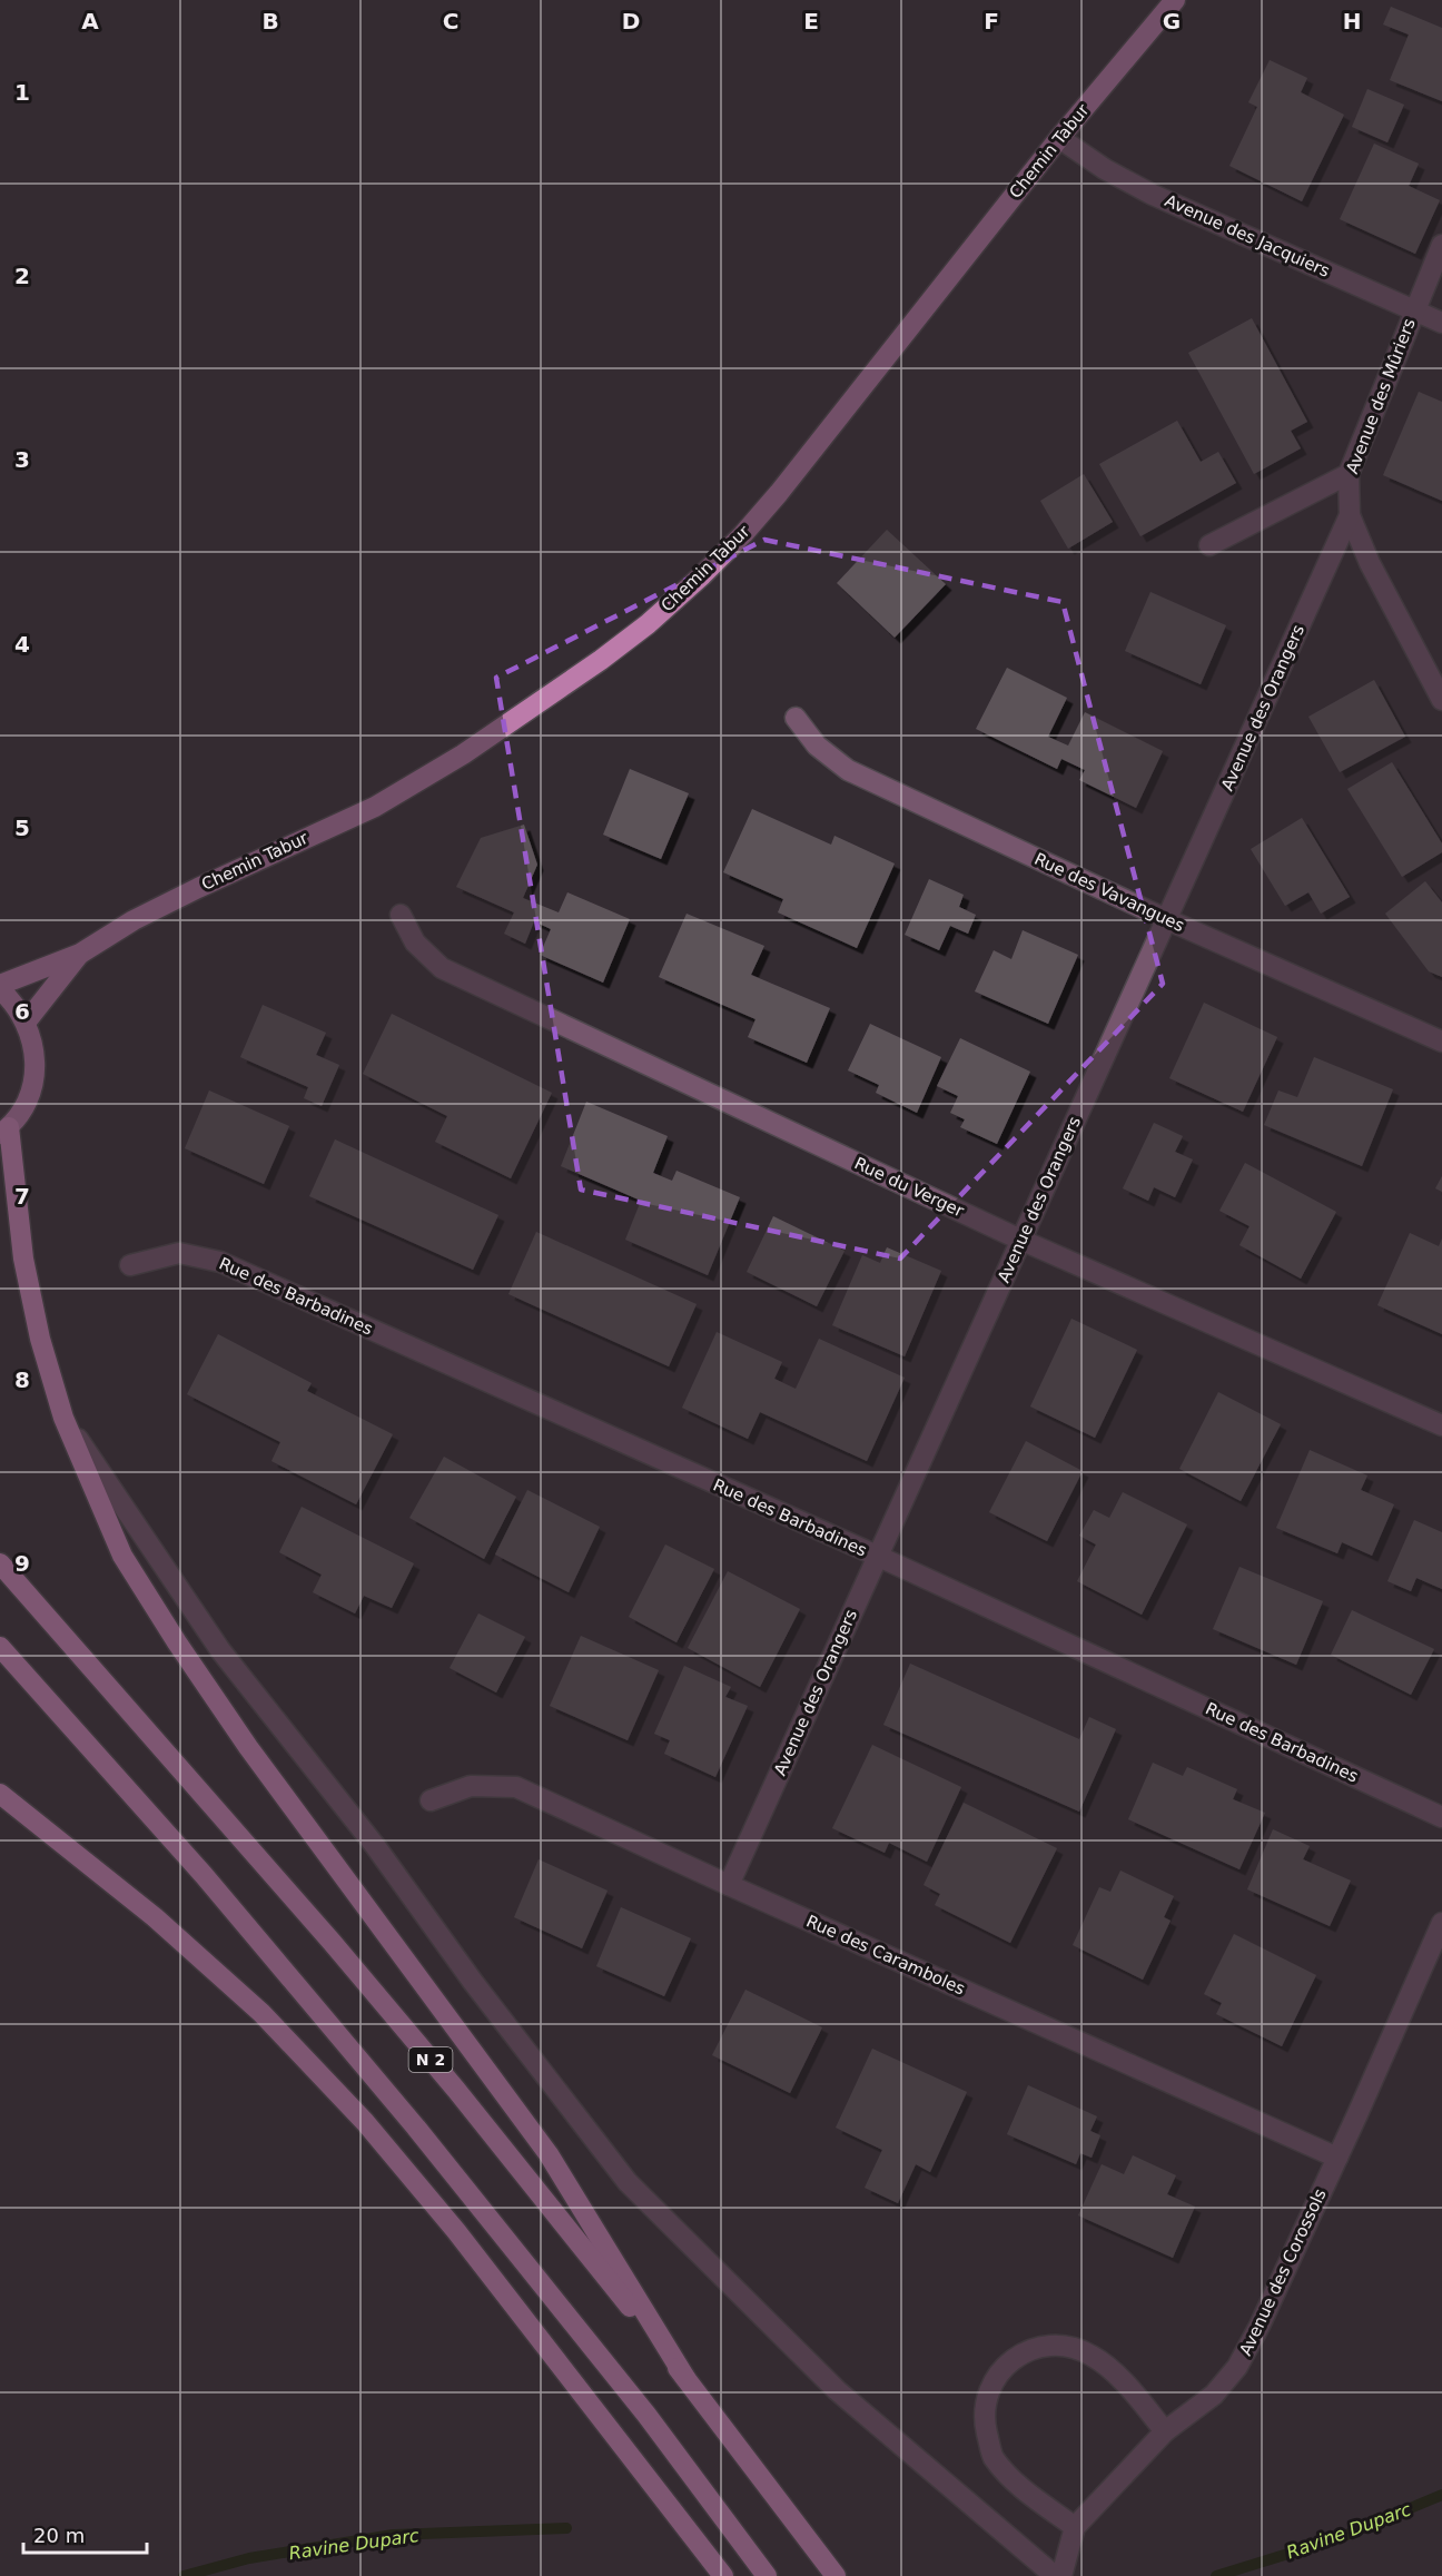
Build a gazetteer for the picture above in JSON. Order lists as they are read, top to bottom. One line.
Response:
{"streets":{"highway":["N 2"],"main road":["Chemin Tabur"],"street":["Avenue des Jacquiers","Avenue des Mûriers","Avenue des Orangers","Rue des Vavangues","Rue du Verger","Rue des Barbadines","Rue des Caramboles","Avenue des Corossols"]},"crossings":[["Chemin Tabur","Avenue des Jacquiers"],["Avenue des Jacquiers","Avenue des Mûriers"],["Avenue des Mûriers","Avenue des Orangers"],["Avenue des Orangers","Rue des Vavangues"],["Avenue des Orangers","Rue du Verger"],["Avenue des Orangers","Rue des Barbadines"],["Avenue des Orangers","Rue des Caramboles"],["Rue des Caramboles","Avenue des Corossols"]],"water":["Ravine Duparc"],"scale_bar":"20 m","grid":{"columns":["A","B","C","D","E","F","G","H"],"rows":["1","2","3","4","5","6","7","8","9"]}}
